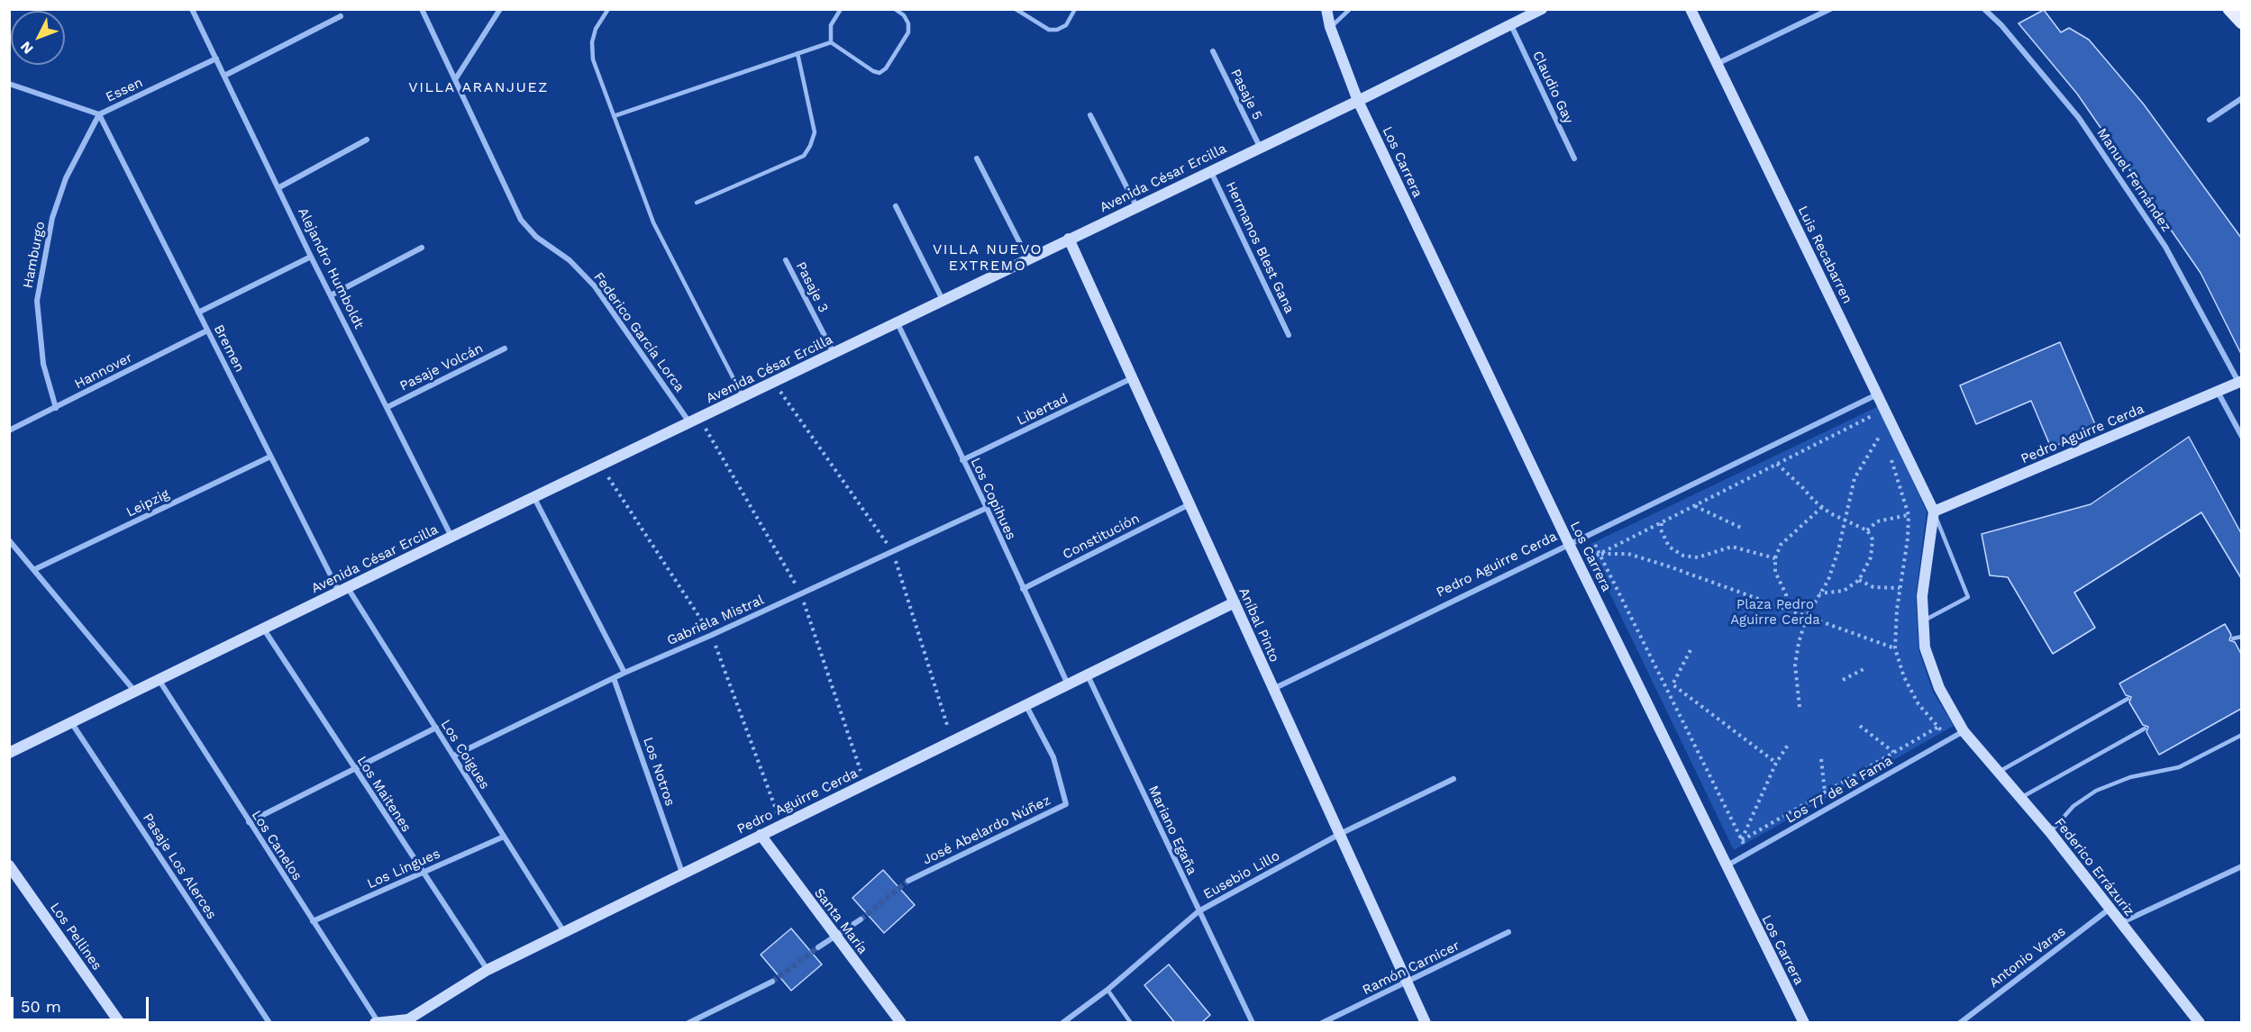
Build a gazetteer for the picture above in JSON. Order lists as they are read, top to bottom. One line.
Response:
{"streets":{"street":["Claudio Gay","Essen","Pasaje 5","Los Carrera","Avenida César Ercilla","Manuel Fernández","Hermanos Blest Gana","Hamburgo","Luis Recabarren","Alejandro Humboldt","Pasaje 3","Federico García Lorca","Bremen","Pasaje Volcán","Hannover","Libertad","Pedro Aguirre Cerda","Los Copihues","Leipzig","Constitución","Gabriela Mistral","Aníbal Pinto","Los Coigues","Los Notros","Los 77 de la Fama","Los Maitenes","José Abelardo Núñez","Mariano Egaña","Los Canelos","Pasaje Los Alerces","Federico Errázuriz","Los Lingues","Eusebio Lillo","Santa María","Los Pellines","Antonio Varas","Ramón Carnicer"]},"crossings":[["Claudio Gay","Avenida César Ercilla"],["Essen","Hamburgo"],["Essen","Alejandro Humboldt"],["Essen","Bremen"],["Pasaje 5","Avenida César Ercilla"],["Los Carrera","Avenida César Ercilla"],["Los Carrera","Pedro Aguirre Cerda"],["Los Carrera","Los 77 de la Fama"],["Avenida César Ercilla","Hermanos Blest Gana"],["Avenida César Ercilla","Alejandro Humboldt"],["Avenida César Ercilla","Pasaje 3"],["Avenida César Ercilla","Federico García Lorca"],["Avenida César Ercilla","Bremen"],["Avenida César Ercilla","Los Copihues"],["Avenida César Ercilla","Aníbal Pinto"],["Avenida César Ercilla","Los Coigues"],["Avenida César Ercilla","Los Maitenes"],["Avenida César Ercilla","Los Canelos"],["Avenida César Ercilla","Pasaje Los Alerces"],["Manuel Fernández","Pedro Aguirre Cerda"],["Hamburgo","Bremen"],["Hamburgo","Hannover"],["Luis Recabarren","Pedro Aguirre Cerda"],["Luis Recabarren","Federico Errázuriz"],["Alejandro Humboldt","Pasaje Volcán"],["Bremen","Hannover"],["Bremen","Leipzig"],["Bremen","Los Coigues"],["Libertad","Los Copihues"],["Libertad","Aníbal Pinto"],["Pedro Aguirre Cerda","Los Copihues"],["Pedro Aguirre Cerda","Aníbal Pinto"],["Pedro Aguirre Cerda","Los Coigues"],["Pedro Aguirre Cerda","Los Notros"],["Pedro Aguirre Cerda","Los Maitenes"],["Pedro Aguirre Cerda","José Abelardo Núñez"],["Pedro Aguirre Cerda","Mariano Egaña"],["Pedro Aguirre Cerda","Los Canelos"],["Pedro Aguirre Cerda","Federico Errázuriz"],["Pedro Aguirre Cerda","Santa María"],["Los Copihues","Constitución"],["Los Copihues","Gabriela Mistral"],["Constitución","Aníbal Pinto"],["Gabriela Mistral","Los Coigues"],["Gabriela Mistral","Los Notros"],["Aníbal Pinto","Eusebio Lillo"],["Aníbal Pinto","Ramón Carnicer"],["Los Coigues","Los Lingues"],["Los 77 de la Fama","Federico Errázuriz"],["Los Maitenes","Los Lingues"],["Mariano Egaña","Eusebio Lillo"],["Los Canelos","Los Lingues"],["Federico Errázuriz","Antonio Varas"]],"districts":["VILLA ARANJUEZ","VILLA NUEVO EXTREMO"],"parks":["Plaza Pedro Aguirre Cerda"],"scale_bar":"50 m","north":"bottom left"}
